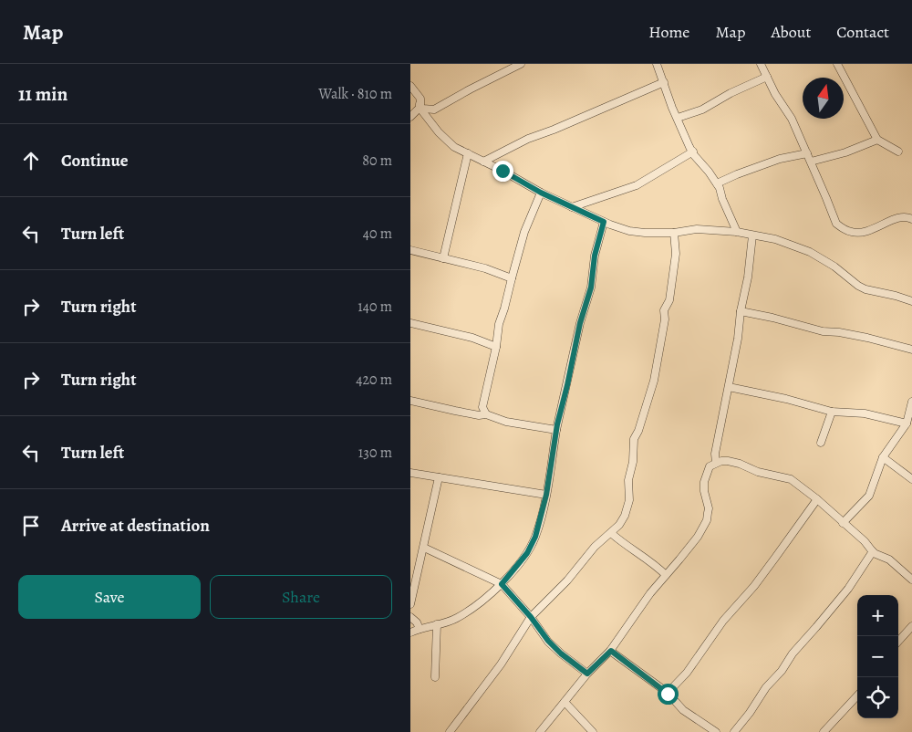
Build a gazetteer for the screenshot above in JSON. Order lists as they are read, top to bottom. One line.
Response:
{"north":"top","page":{"header":"Map","nav":["Home","Map","About","Contact"],"heading":["11 min","Walk · 810 m"],"list":[["Continue","80 m"],["Turn left","40 m"],["Turn right","140 m"],["Turn right","420 m"],["Turn left","130 m"],"Arrive at destination"],"buttons":["Save","Share"],"map_buttons":["+","−"]}}
